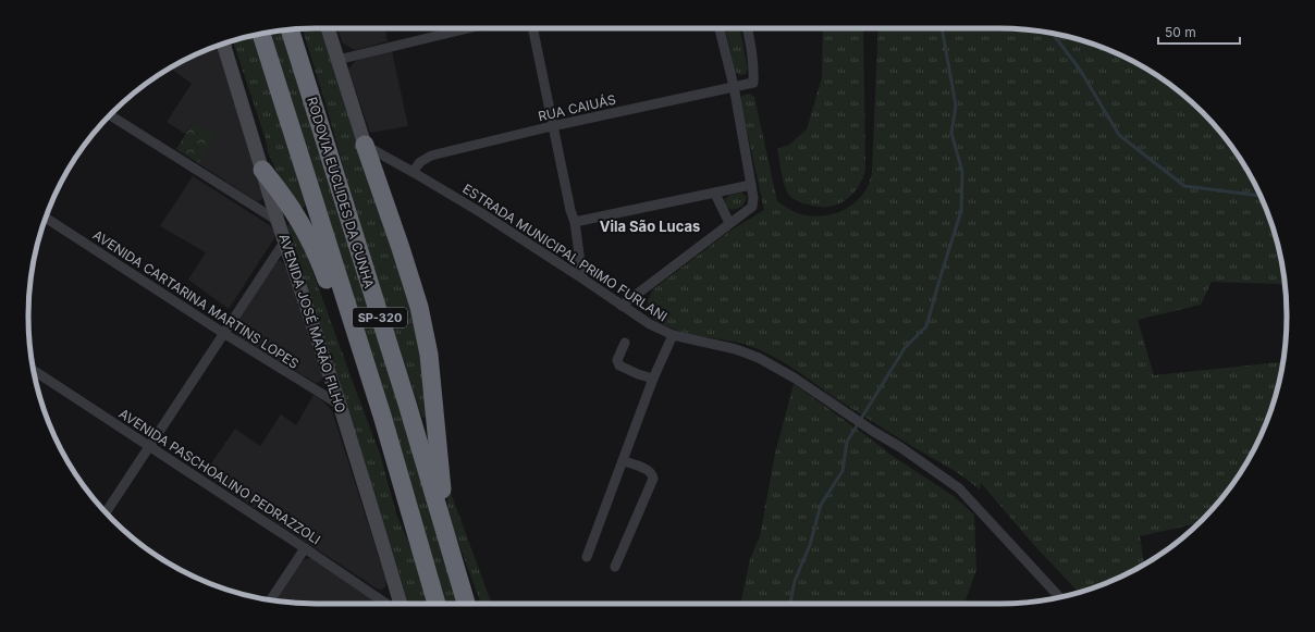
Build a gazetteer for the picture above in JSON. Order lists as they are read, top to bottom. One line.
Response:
{"streets":{"highway":["RODOVIA EUCLIDES DA CUNHA","SP-320"],"main road":["AVENIDA JOSÉ MARÃO FILHO"],"street":["RUA CAIUÁS","ESTRADA MUNICIPAL PRIMO FURLANI","AVENIDA CARTARINA MARTINS LOPES","AVENIDA PASCHOALINO PEDRAZZOLI"]},"crossings":[["RUA CAIUÁS","ESTRADA MUNICIPAL PRIMO FURLANI"],["AVENIDA CARTARINA MARTINS LOPES","AVENIDA JOSÉ MARÃO FILHO"]],"districts":["Vila São Lucas"],"scale_bar":"50 m"}
